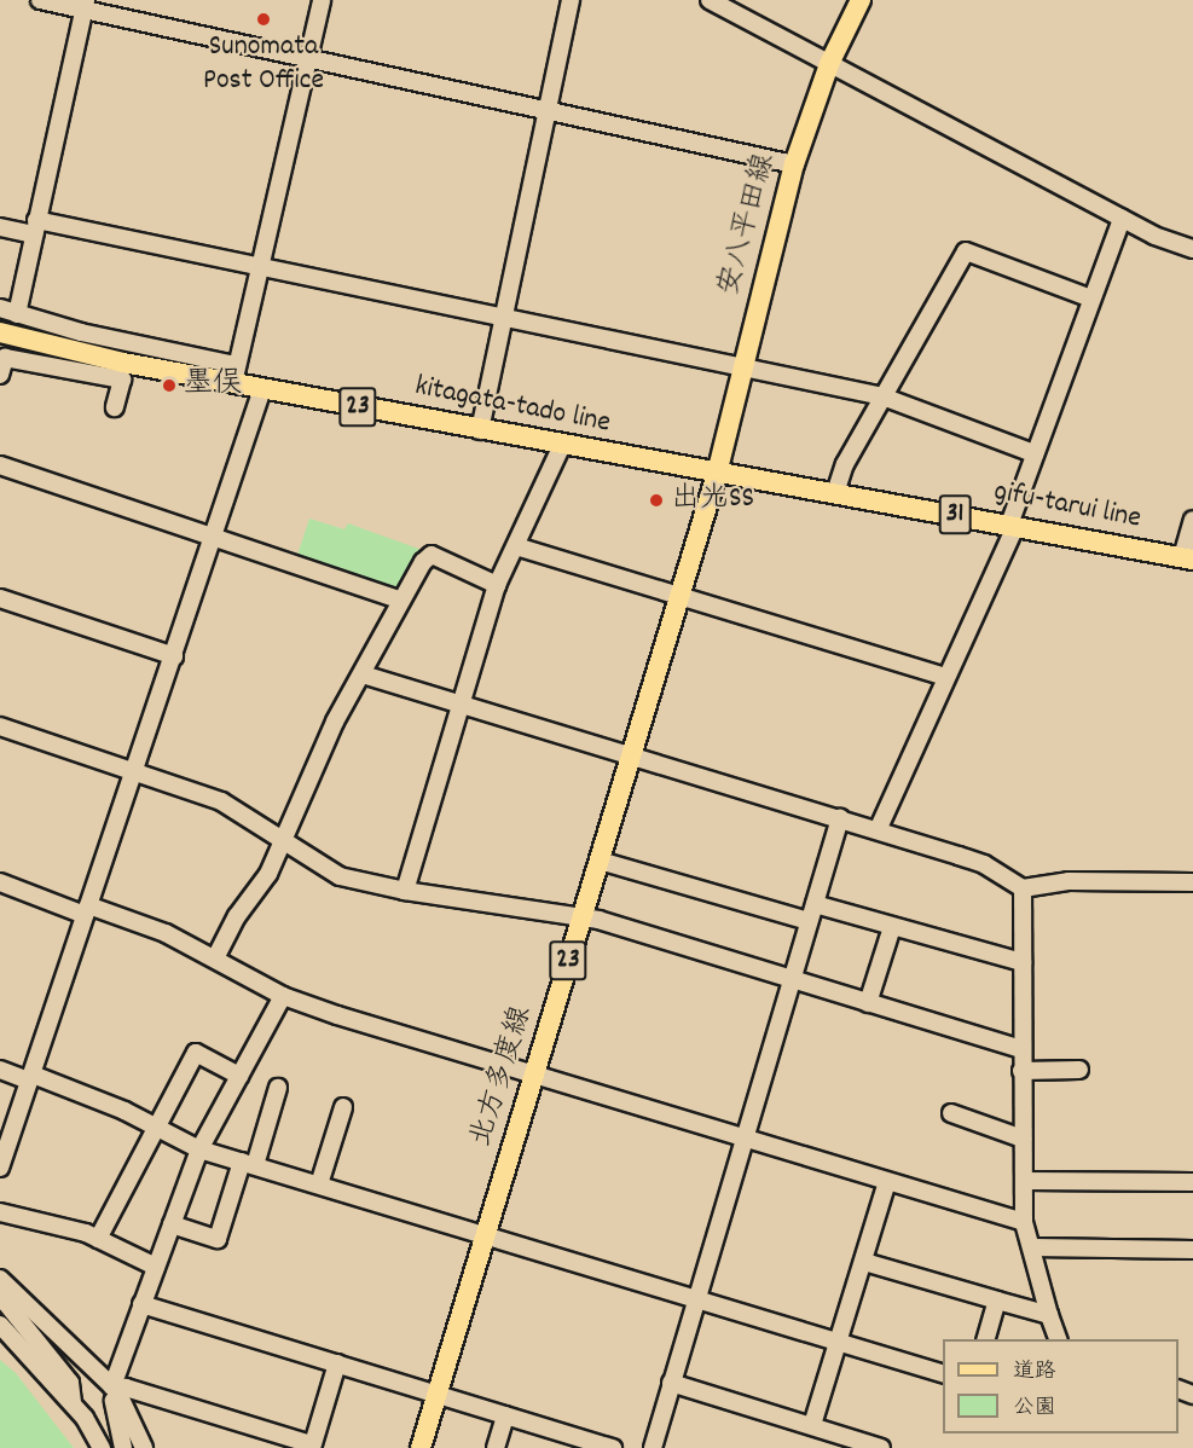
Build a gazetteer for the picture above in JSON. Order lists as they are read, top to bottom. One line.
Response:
{"streets":{"main road":["安八平田線","kitagata-tado line","23","gifu-tarui line","31","北方多度線"]},"crossings":[["安八平田線","kitagata-tado line"],["安八平田線","gifu-tarui line"],["安八平田線","北方多度線"],["kitagata-tado line","gifu-tarui line"],["kitagata-tado line","北方多度線"],["gifu-tarui line","北方多度線"]],"places":["Sunomata Post Office","墨俣","出光SS"],"legend":["道路","公園"]}
